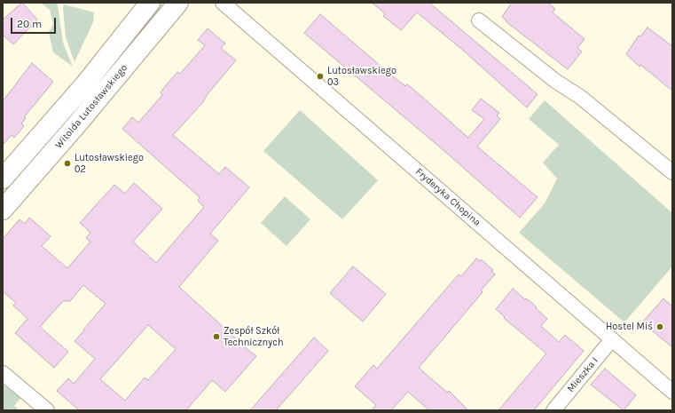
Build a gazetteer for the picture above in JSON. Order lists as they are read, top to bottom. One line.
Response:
{"streets":{"main road":["Witolda Lutosławskiego"],"street":["Fryderyka Chopina","Mieszka I"]},"crossings":[["Fryderyka Chopina","Mieszka I"]],"places":["Lutosławskiego 03","Lutosławskiego 02","Hostel Miś","Zespół Szkół Technicznych"],"scale_bar":"20 m"}
